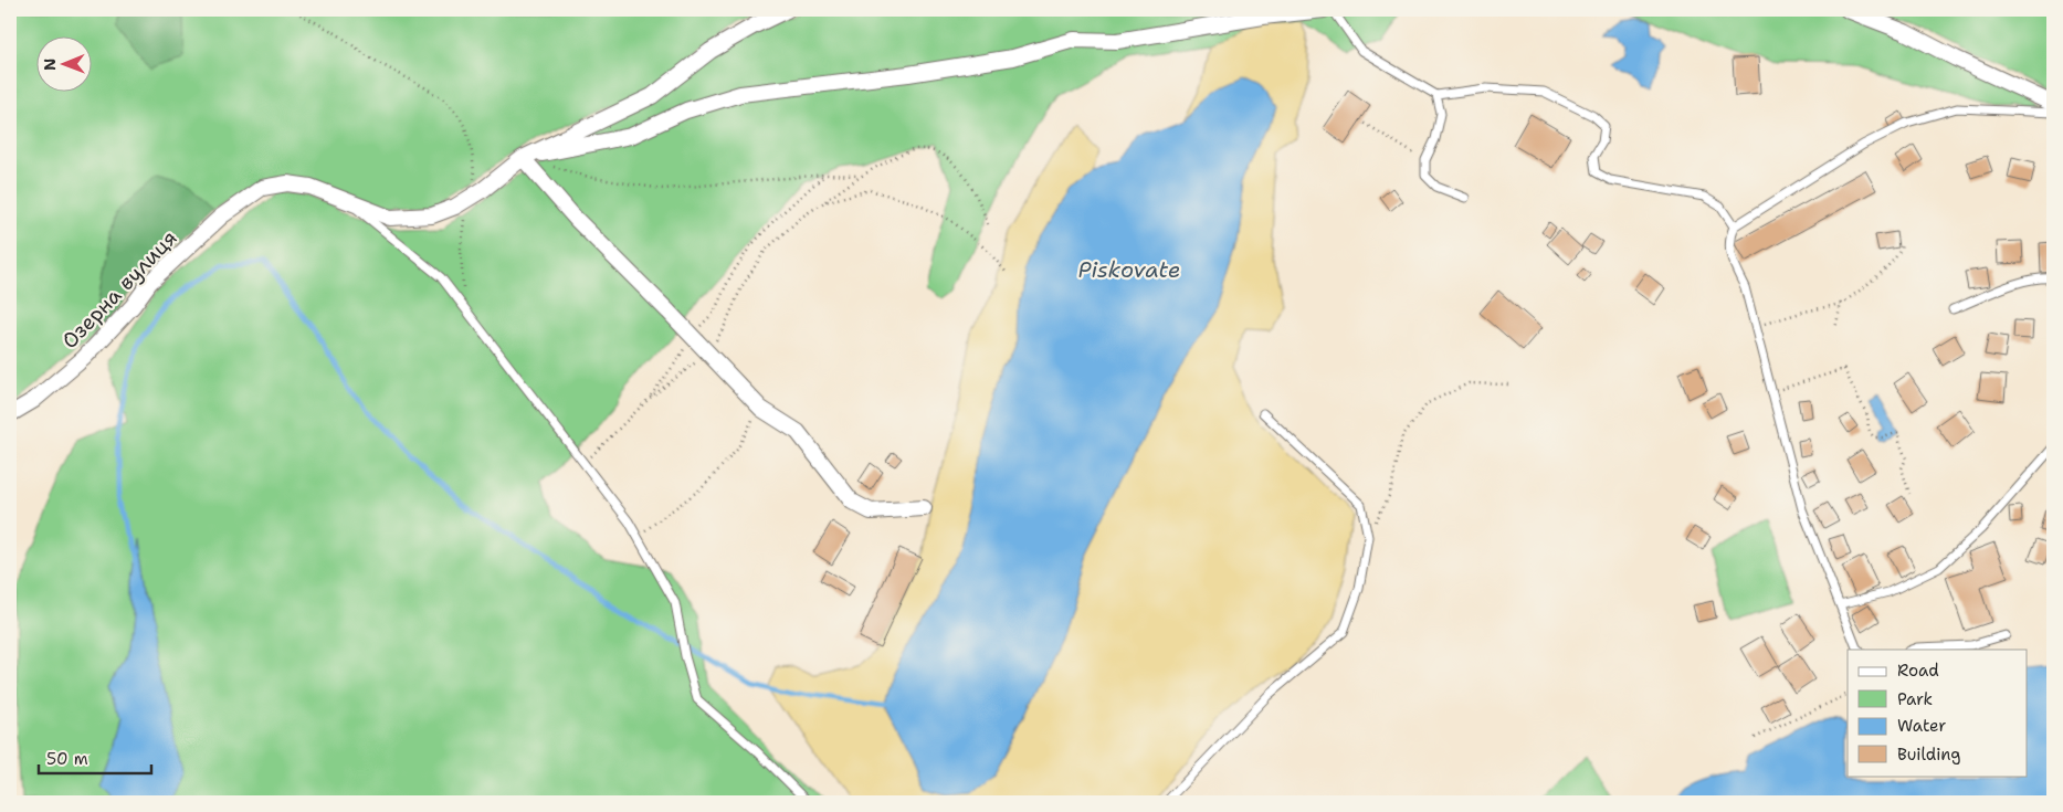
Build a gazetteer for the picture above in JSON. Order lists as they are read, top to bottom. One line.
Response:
{"streets":{"street":["Озерна вулиця"]},"water":["Piskovate"],"legend":["Road","Park","Water","Building"],"scale_bar":"50 m","north":"left"}
